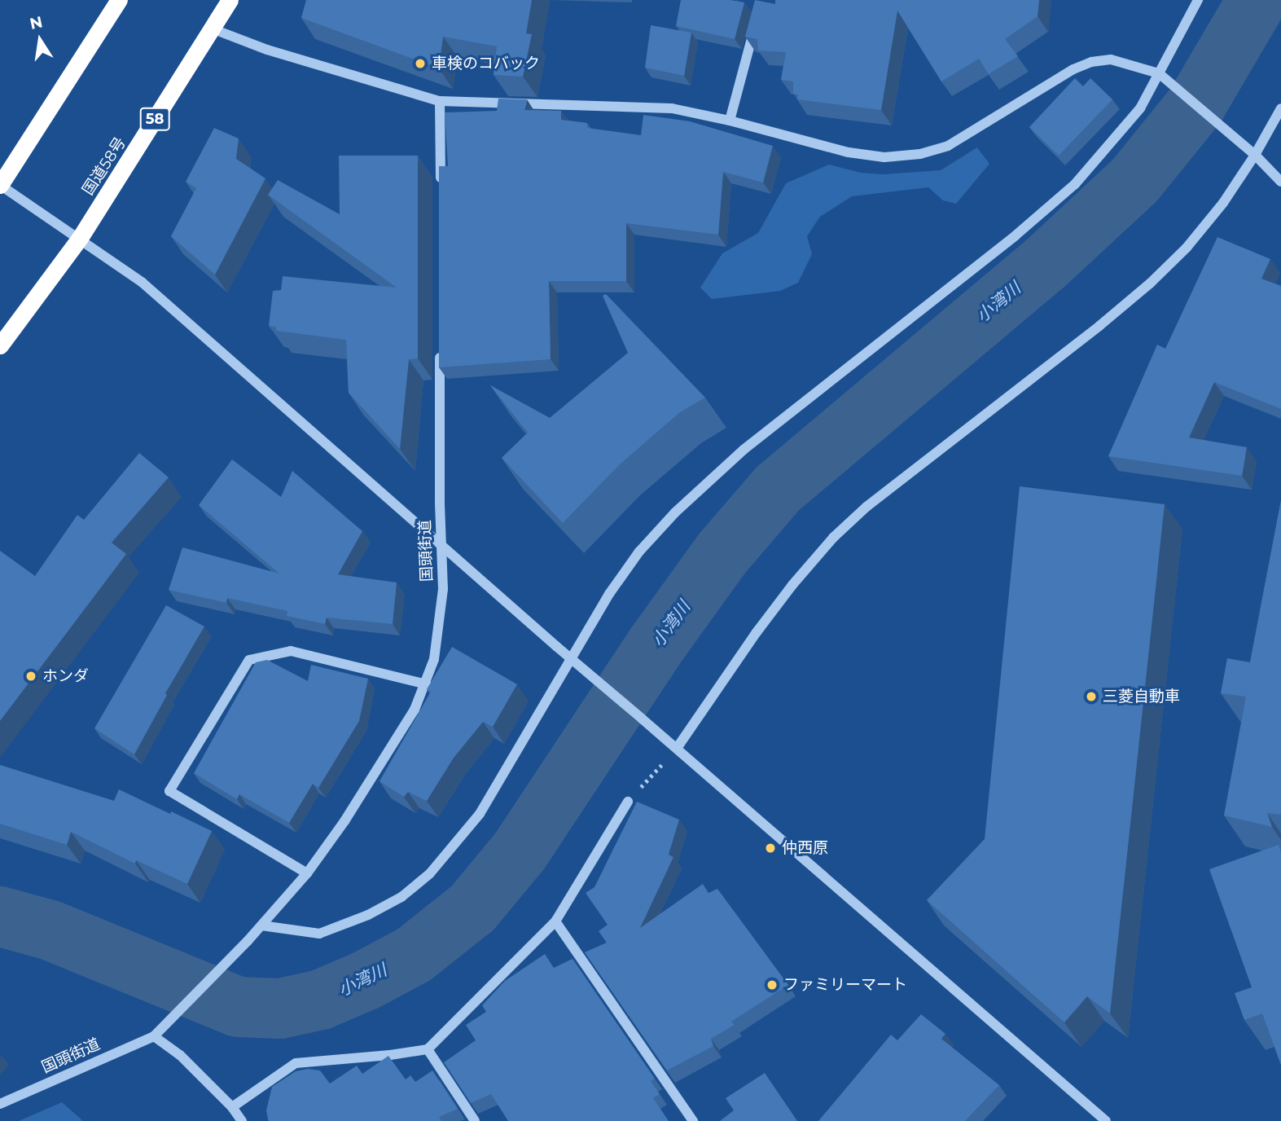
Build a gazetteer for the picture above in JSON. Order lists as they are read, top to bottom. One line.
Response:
{"streets":{"highway":["58","国道58号"],"street":["国頭街道"]},"water":["小湾川"],"places":["車検のコバック","ホンダ","三菱自動車","仲西原","ファミリーマート"],"north":"top"}
